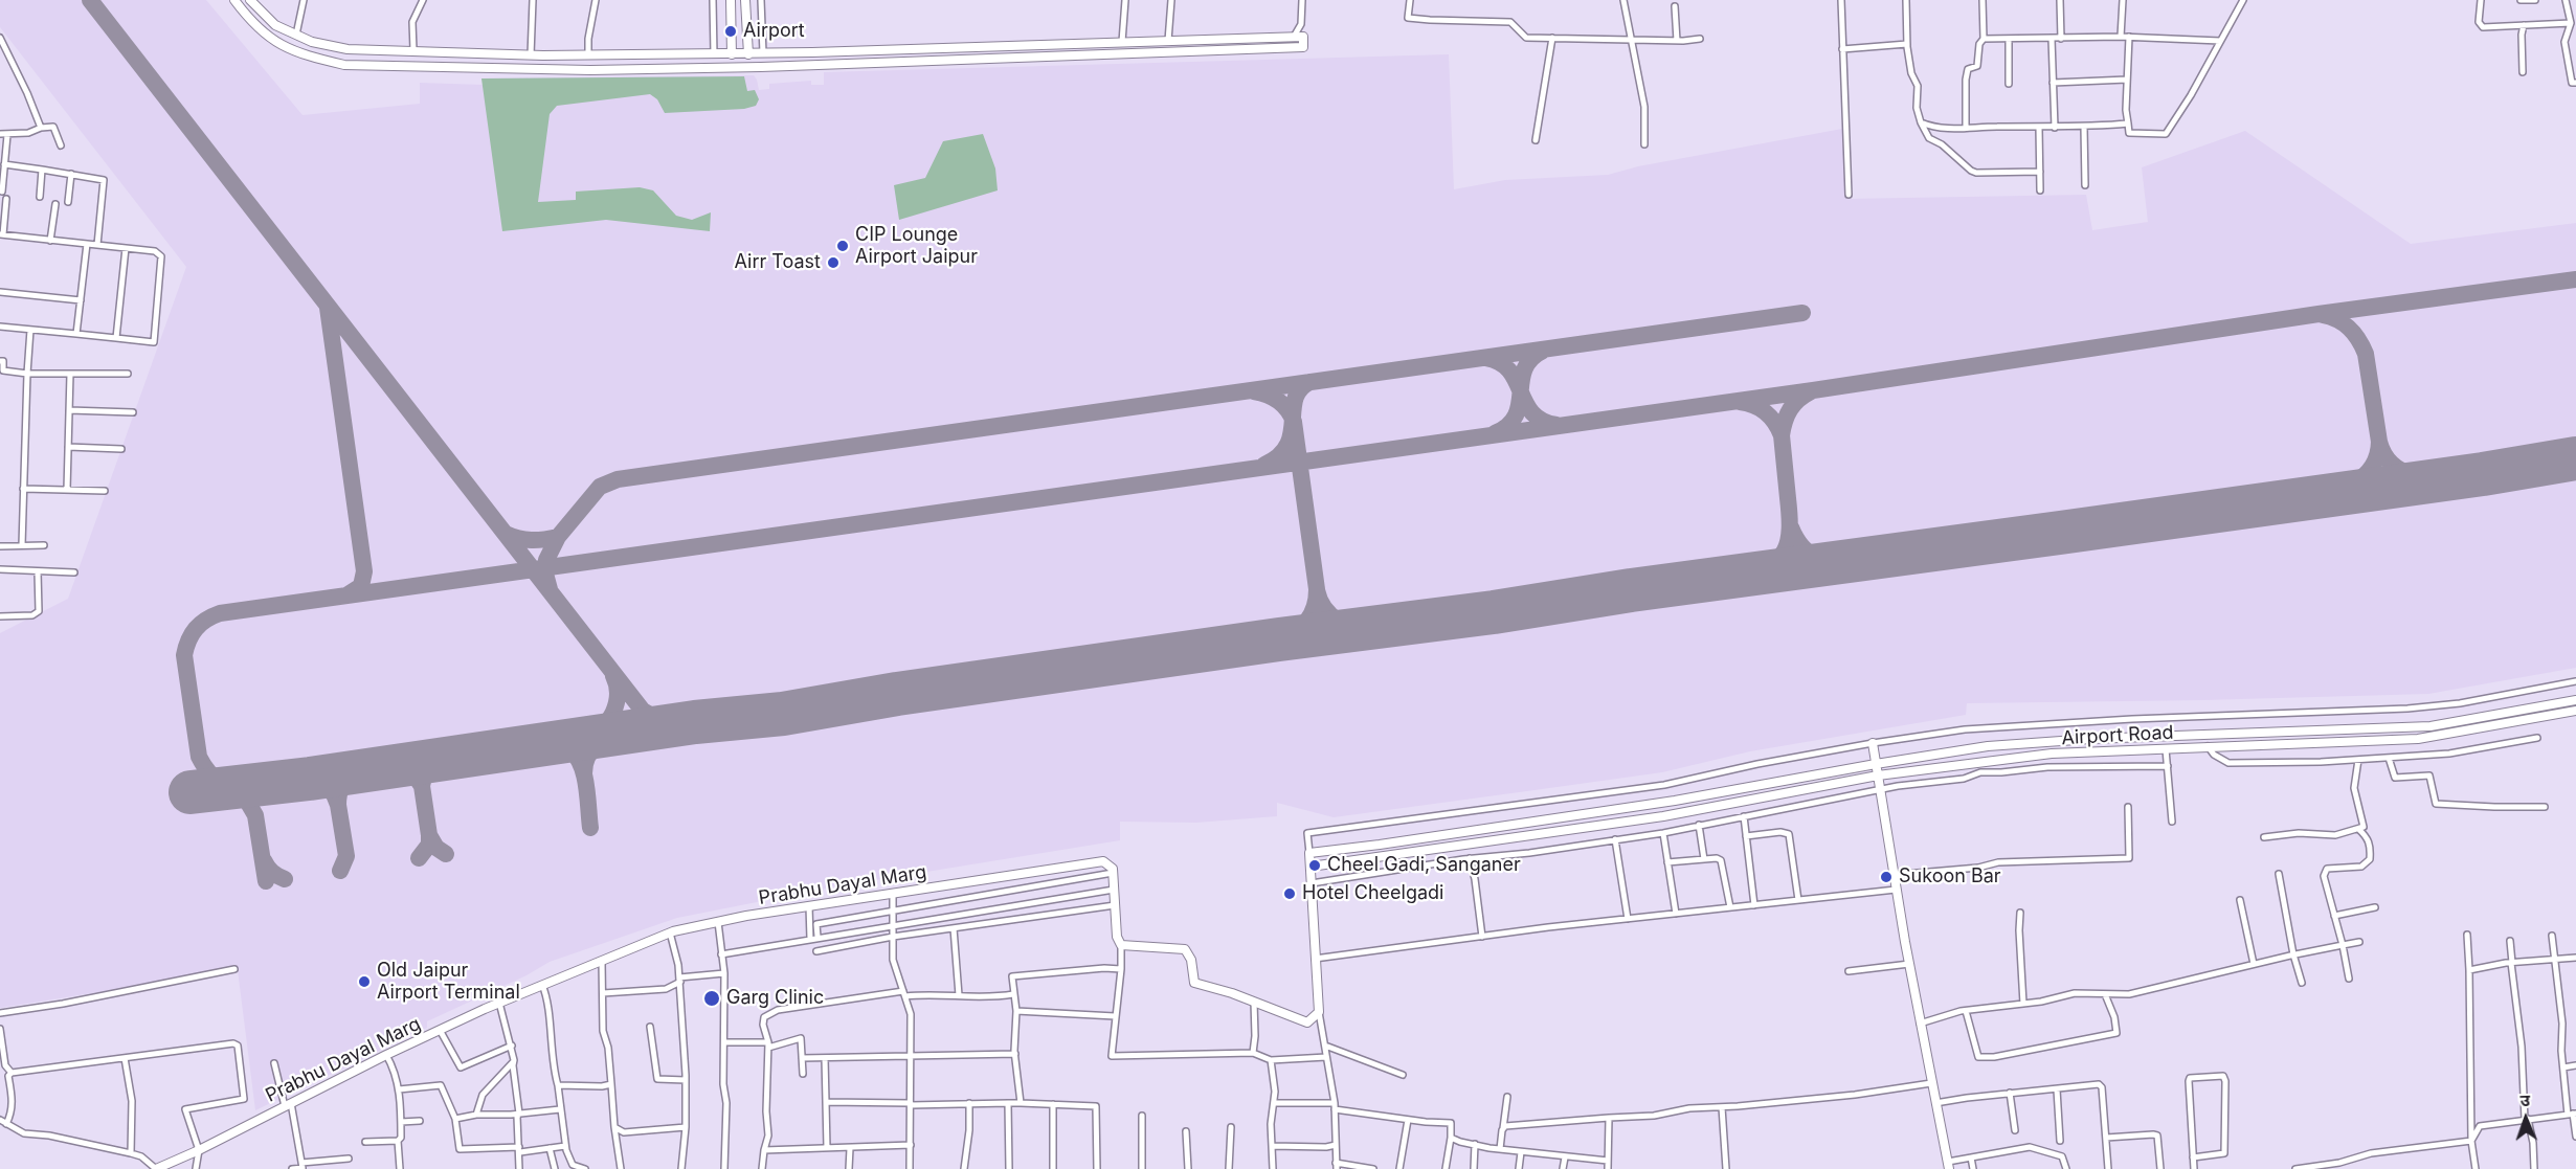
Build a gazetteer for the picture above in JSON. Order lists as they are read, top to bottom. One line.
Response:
{"streets":{"street":["Airport Road","Prabhu Dayal Marg"]},"places":["Airport","CIP Lounge Airport Jaipur","Airr Toast","Cheel Gadi, Sanganer","Sukoon Bar","Hotel Cheelgadi","Old Jaipur Airport Terminal","Garg Clinic"],"north":"top"}
